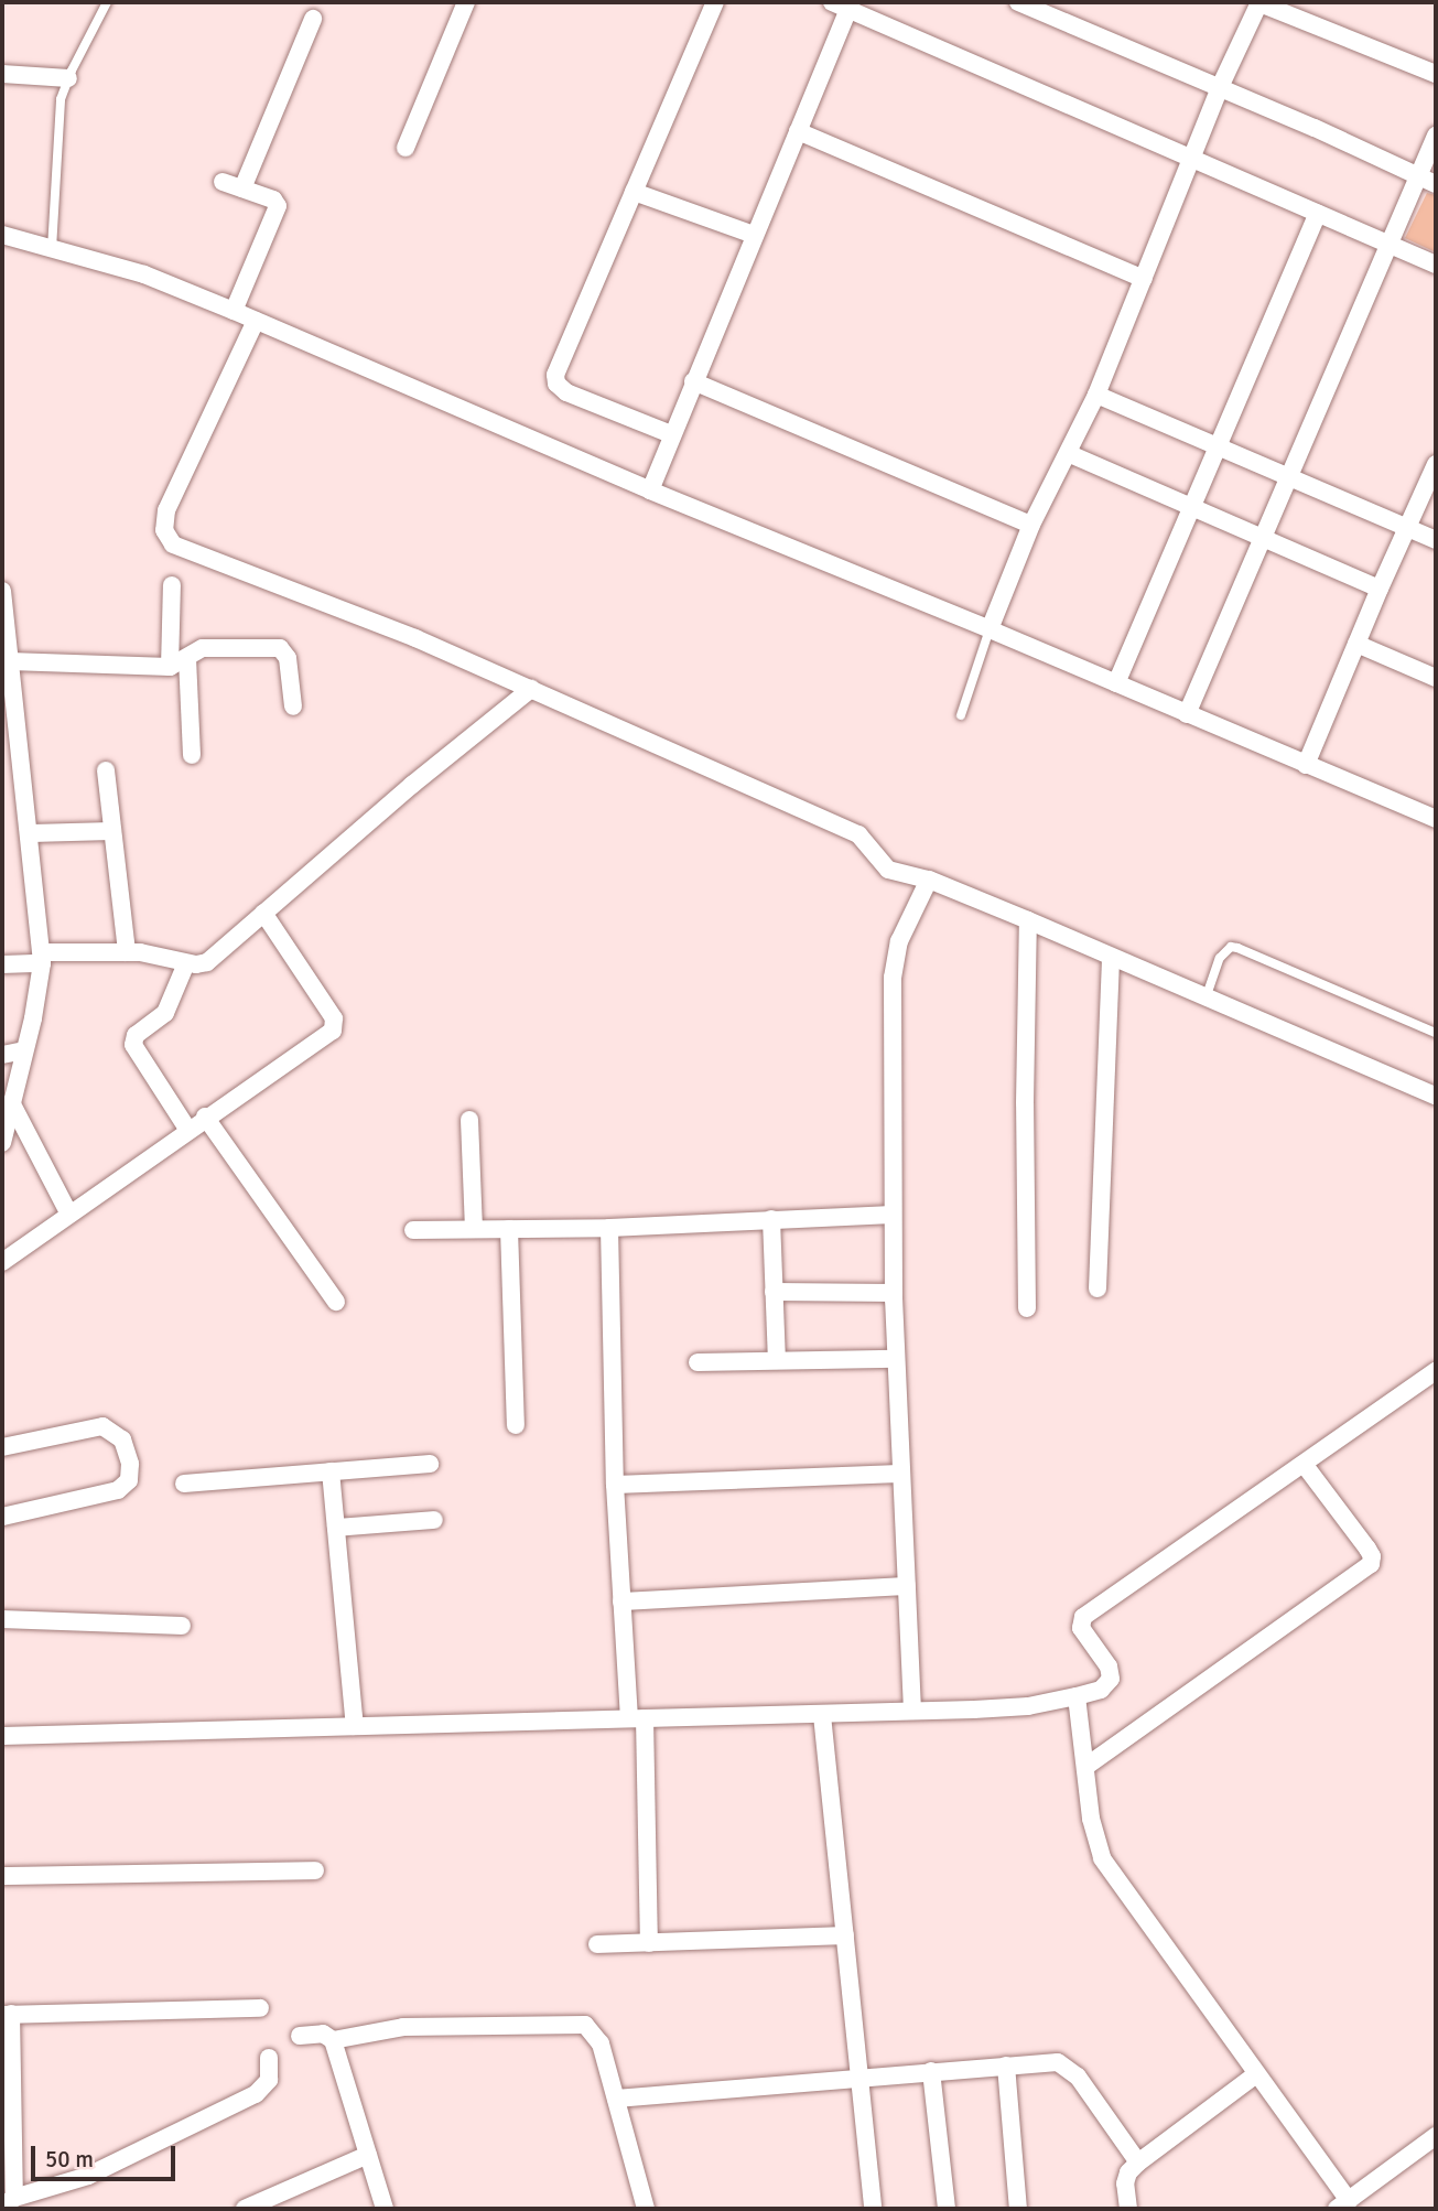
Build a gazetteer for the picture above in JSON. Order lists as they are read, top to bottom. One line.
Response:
{"scale_bar":"50 m"}
